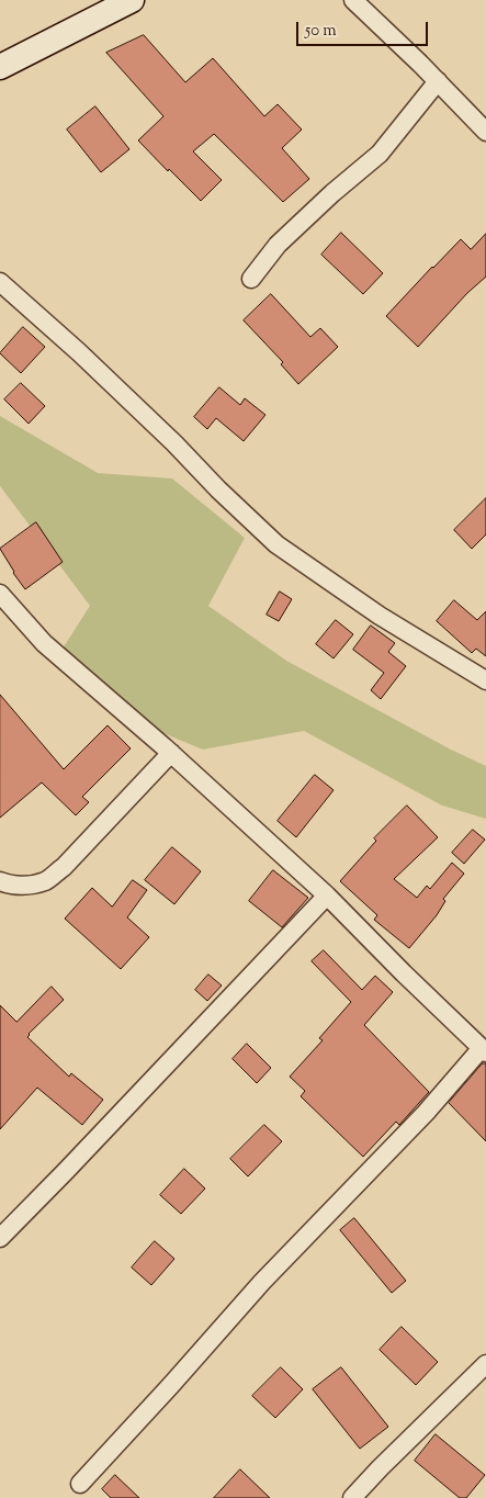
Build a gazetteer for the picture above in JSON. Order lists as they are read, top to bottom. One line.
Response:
{"scale_bar":"50 m"}
